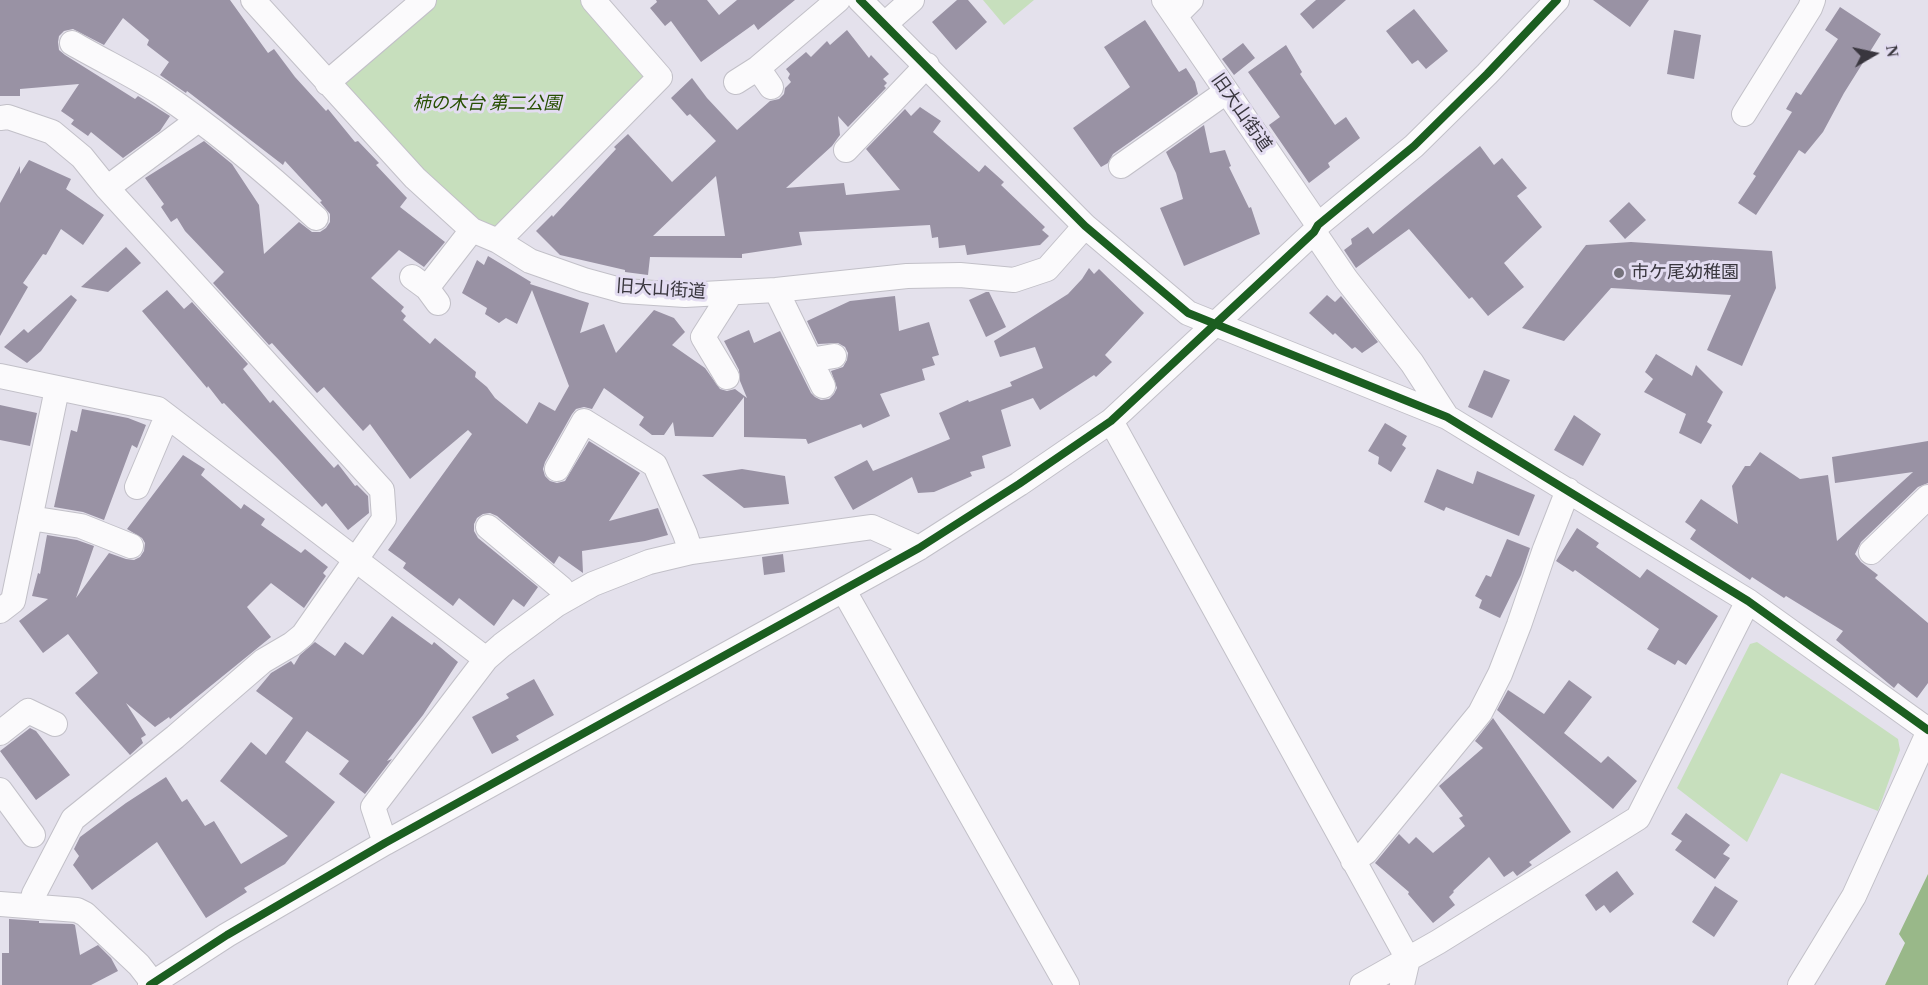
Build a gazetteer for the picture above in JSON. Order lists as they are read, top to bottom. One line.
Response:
{"streets":{"street":["旧大山街道"]},"parks":["柿の木台 第二公園"],"places":["市ケ尾幼稚園"],"north":"right"}
